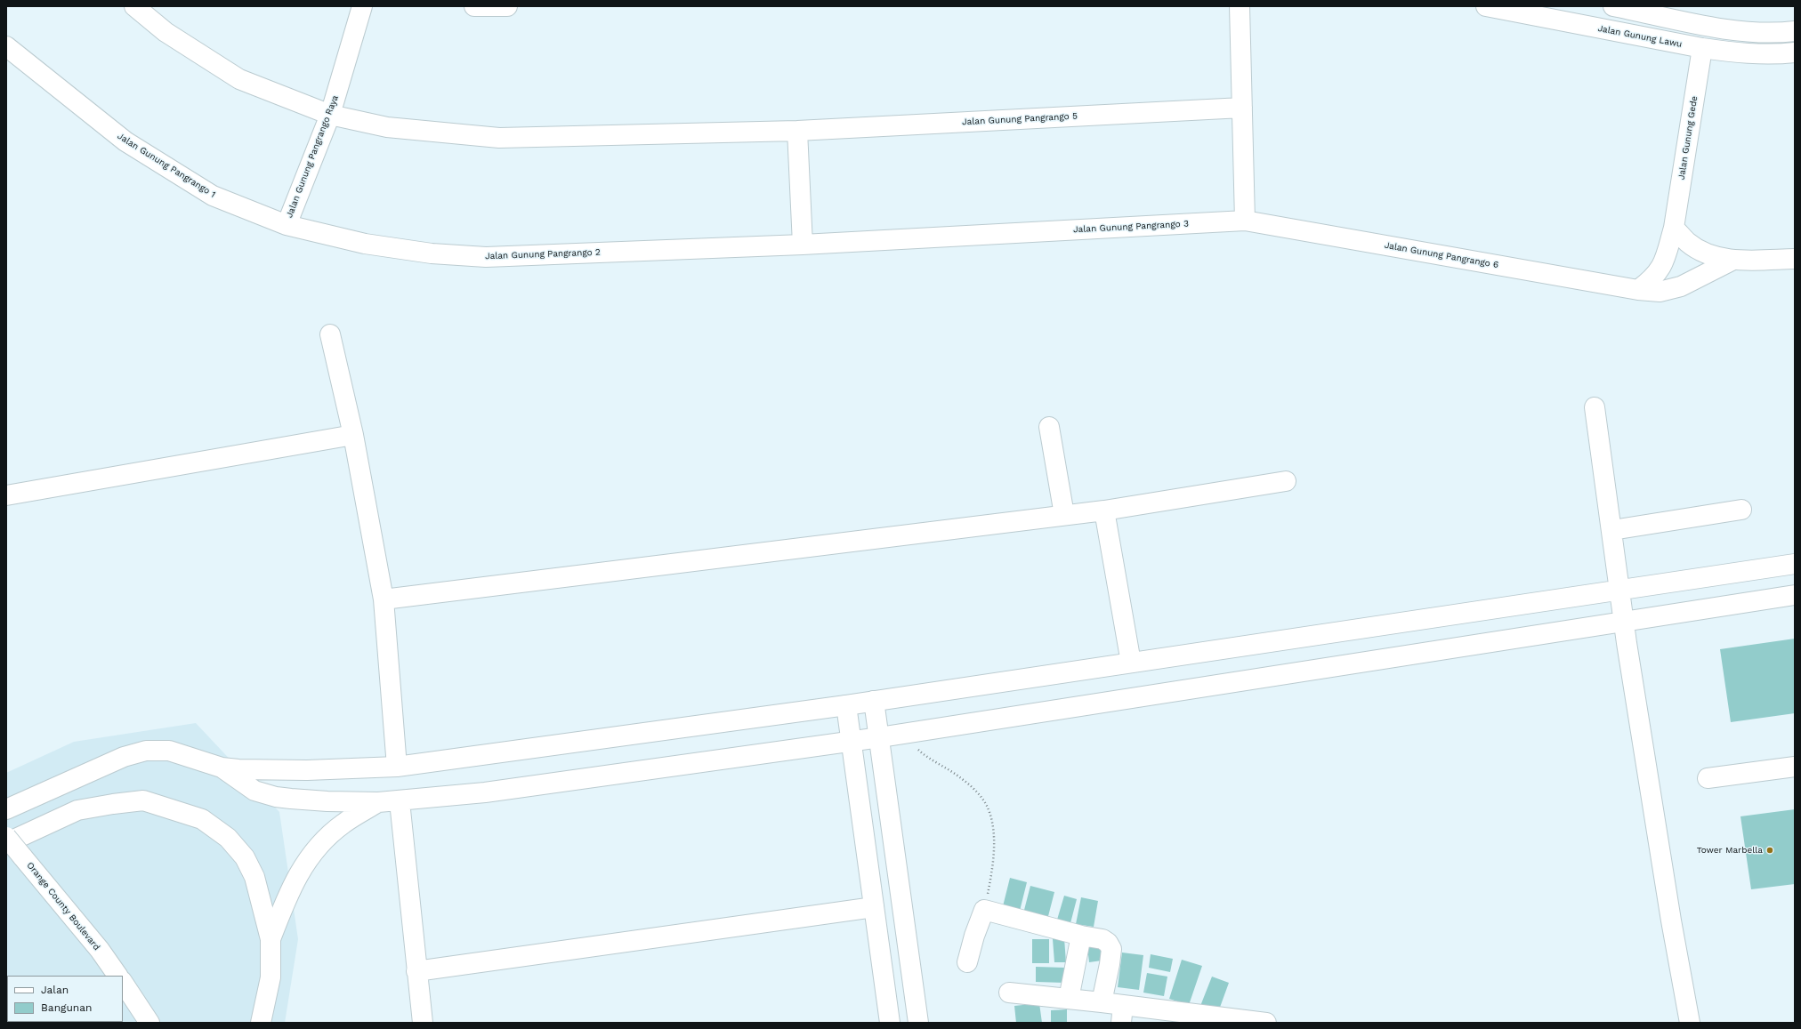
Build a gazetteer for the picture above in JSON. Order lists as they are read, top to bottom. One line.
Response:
{"streets":{"street":["Jalan Gunung Lawu","Jalan Gunung Pangrango 5","Jalan Gunung Gede","Jalan Gunung Pangrango Raya","Jalan Gunung Pangrango 1","Jalan Gunung Pangrango 3","Jalan Gunung Pangrango 2","Jalan Gunung Pangrango 6","Orange County Boulevard"]},"crossings":[["Jalan Gunung Lawu","Jalan Gunung Gede"],["Jalan Gunung Gede","Jalan Gunung Pangrango 6"],["Jalan Gunung Pangrango Raya","Jalan Gunung Pangrango 1"],["Jalan Gunung Pangrango Raya","Jalan Gunung Pangrango 2"],["Jalan Gunung Pangrango 1","Jalan Gunung Pangrango 2"],["Jalan Gunung Pangrango 3","Jalan Gunung Pangrango 2"],["Jalan Gunung Pangrango 3","Jalan Gunung Pangrango 6"]],"places":["Tower Marbella"],"legend":["Jalan","Bangunan"]}
